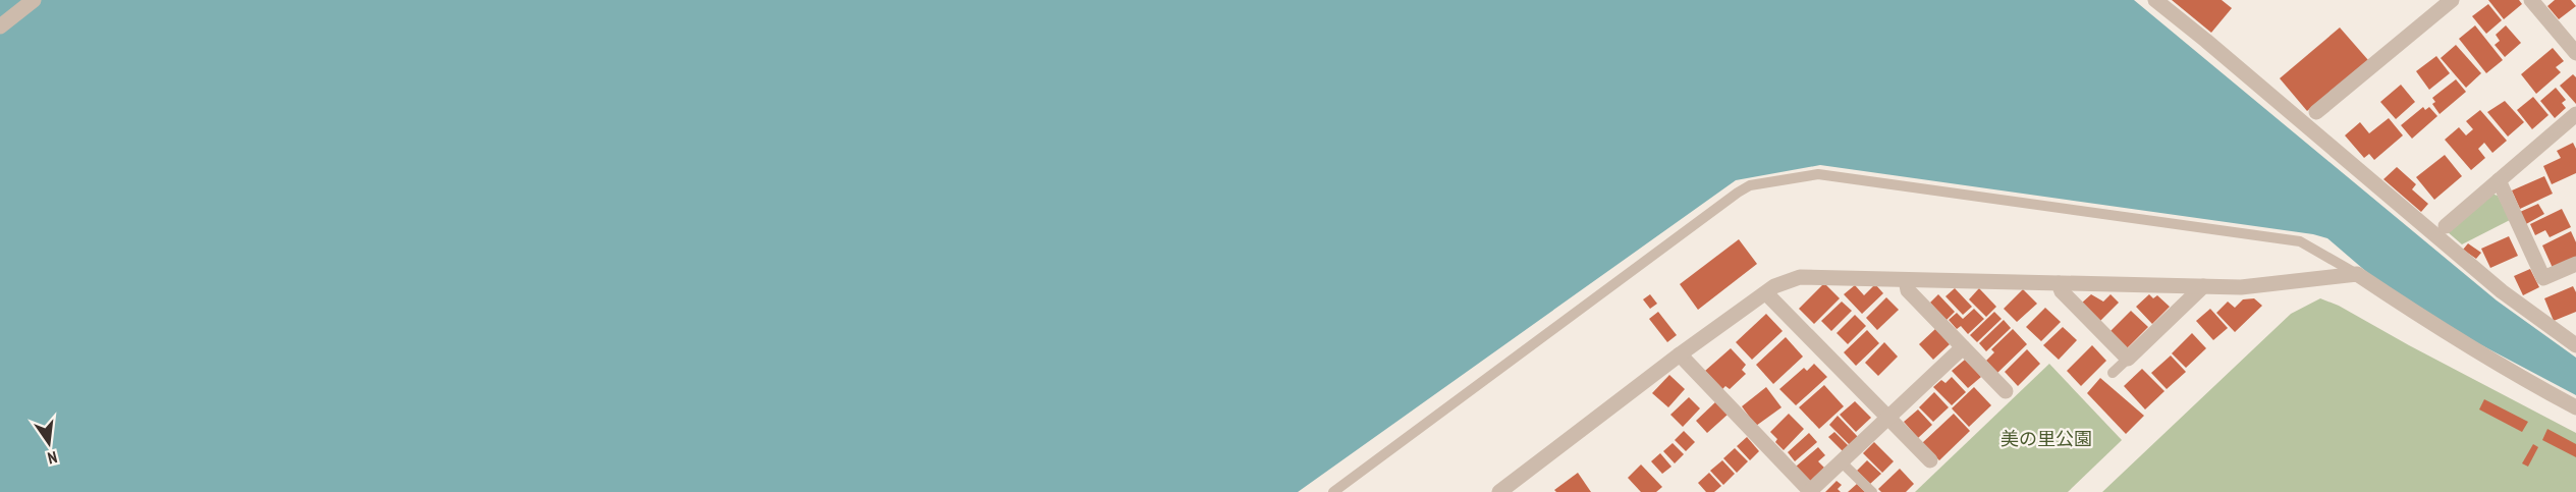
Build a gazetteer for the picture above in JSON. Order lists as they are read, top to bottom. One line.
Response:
{"parks":["美の里公園"],"north":"bottom"}
